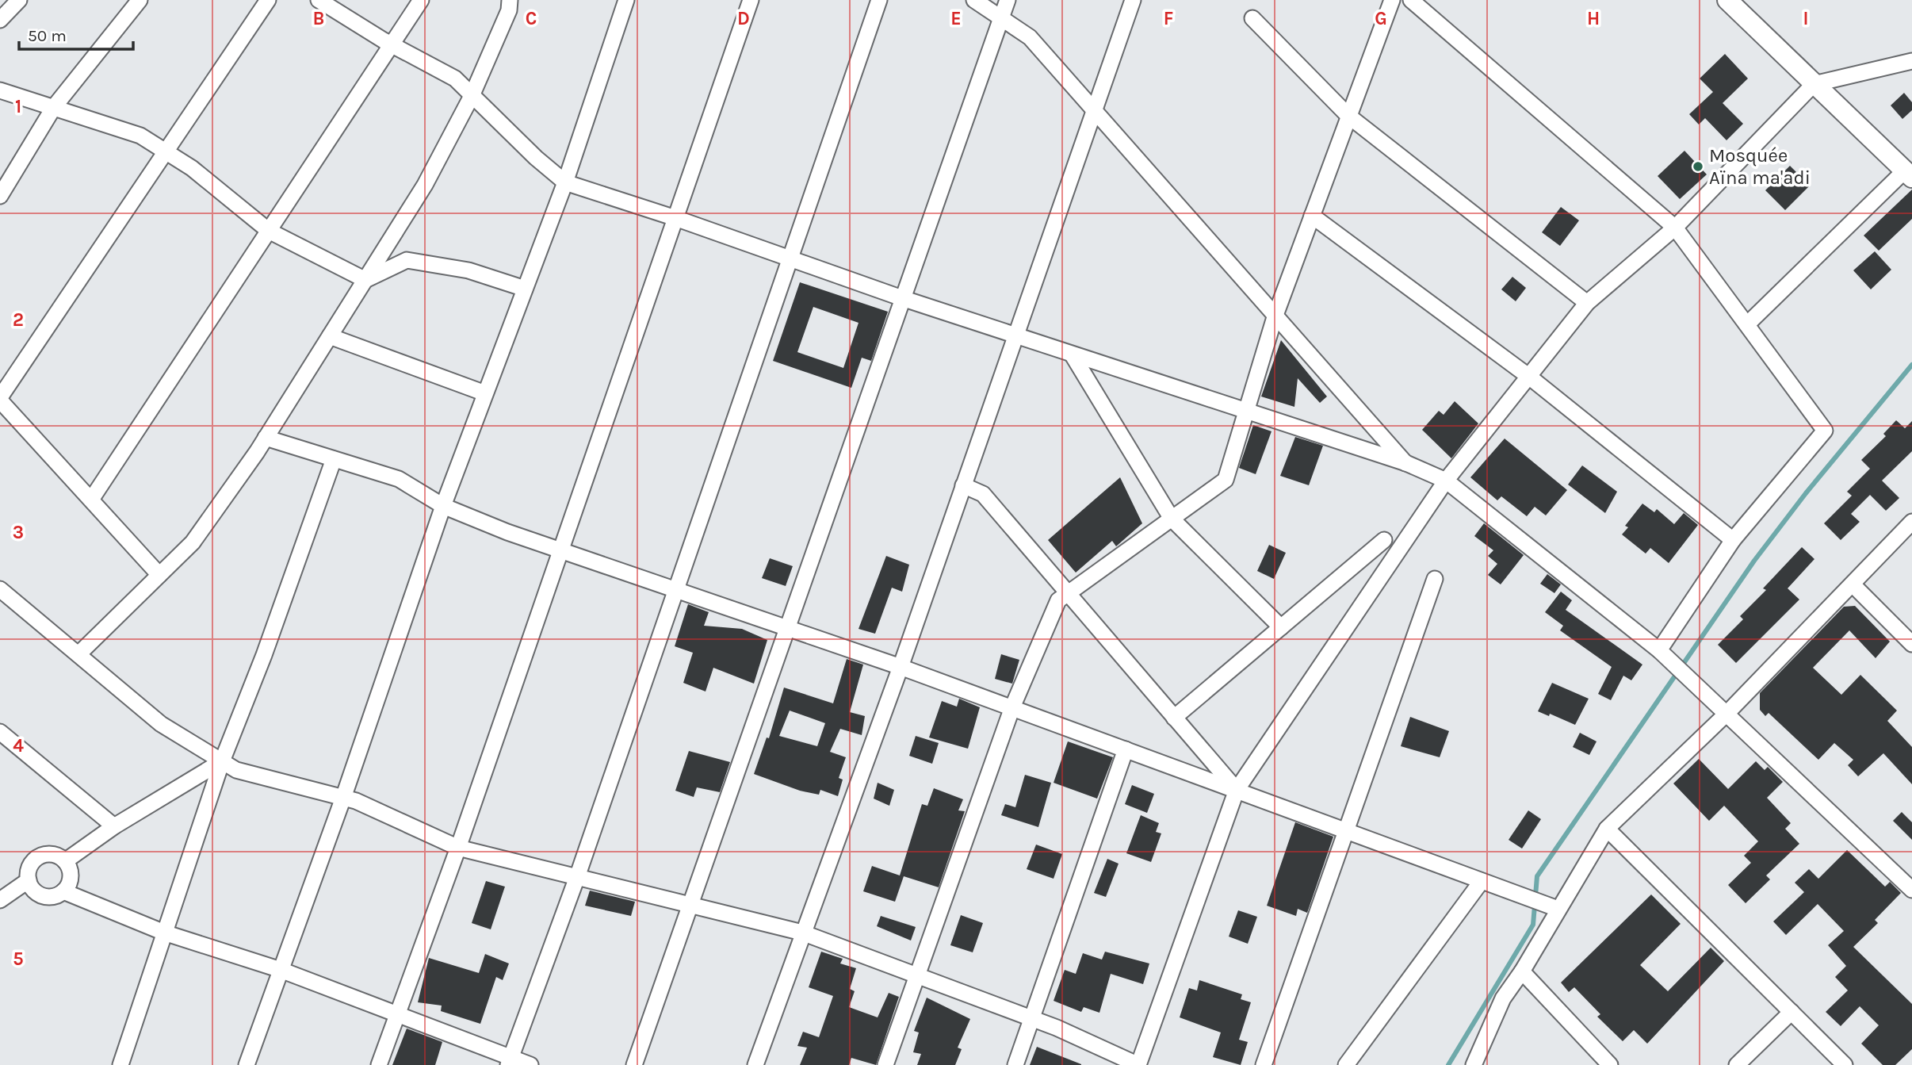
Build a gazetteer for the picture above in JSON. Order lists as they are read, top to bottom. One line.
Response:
{"places":["Mosquée Aïna ma'adi"],"scale_bar":"50 m","grid":{"columns":["B","C","D","E","F","G","H","I"],"rows":["1","2","3","4","5"]}}
